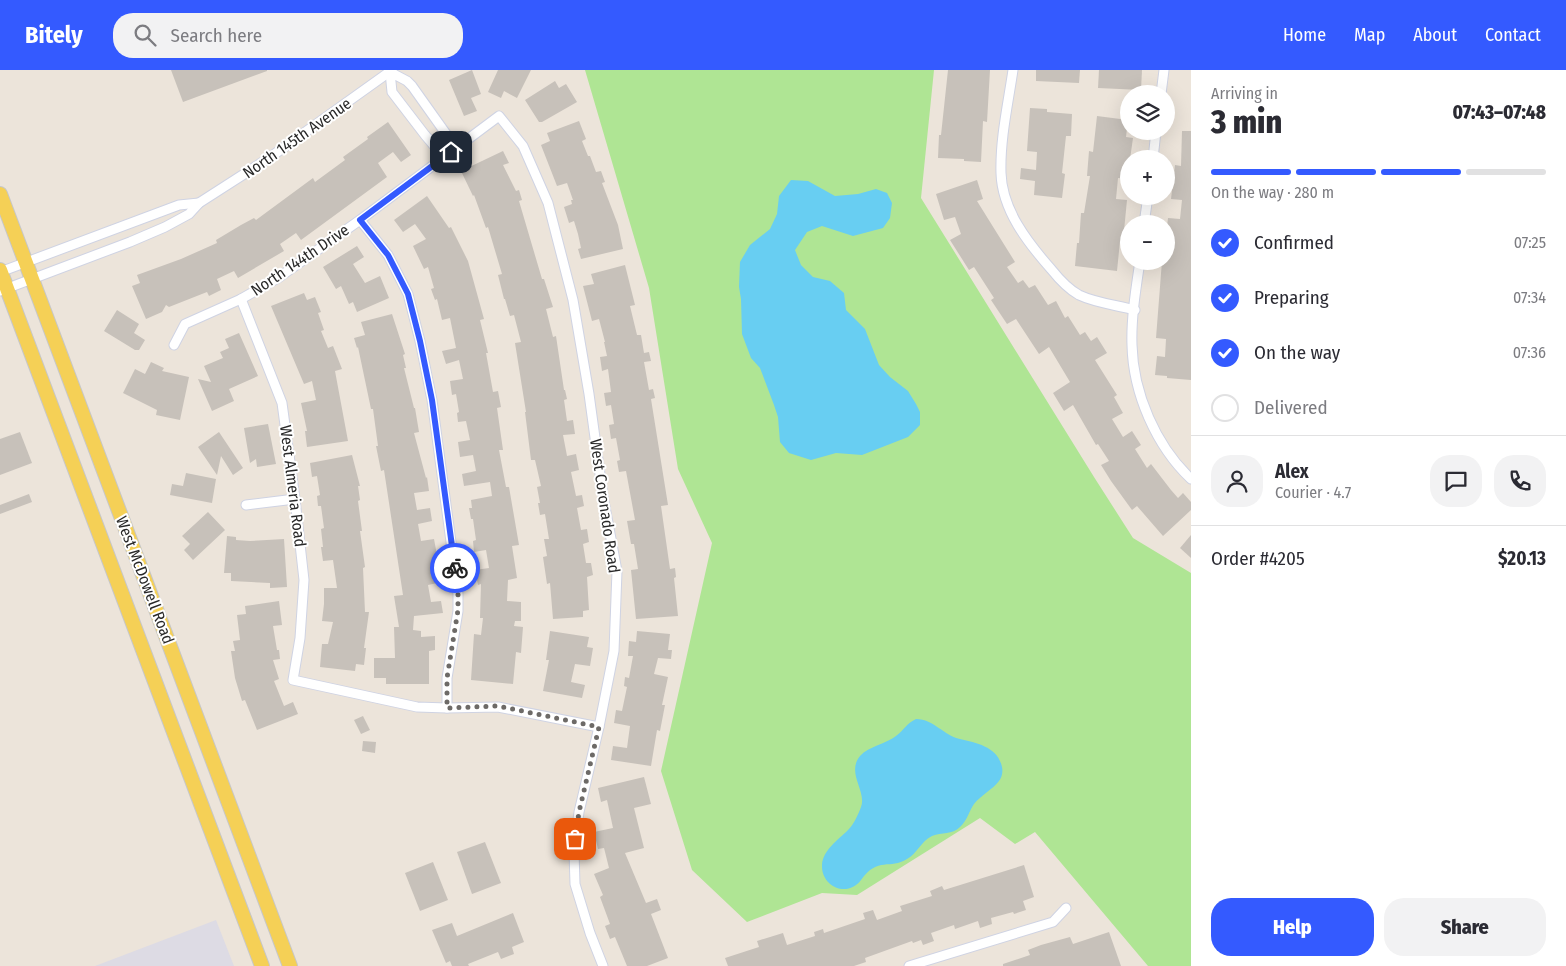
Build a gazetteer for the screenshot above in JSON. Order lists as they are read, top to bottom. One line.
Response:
{"streets":{"main road":["West McDowell Road"],"street":["North 145th Avenue","North 144th Drive","West Almeria Road","West Coronado Road"]},"crossings":[["North 145th Avenue","West McDowell Road"],["North 144th Drive","West Almeria Road"],["North 144th Drive","West Coronado Road"]],"page":{"header":"Bitely","search":"Search here","nav":["Home","Map","About","Contact"],"heading":["3 min","Arriving in","07:43–07:48"],"panel":["Alex","Courier · 4.7","Order #4205","$20.13"],"map_buttons":["+","−"],"bar":"On the way · 280 m","list":[["Confirmed","07:25"],["Preparing","07:34"],["On the way","07:36"],"Delivered"],"buttons":["Help","Share"]}}
